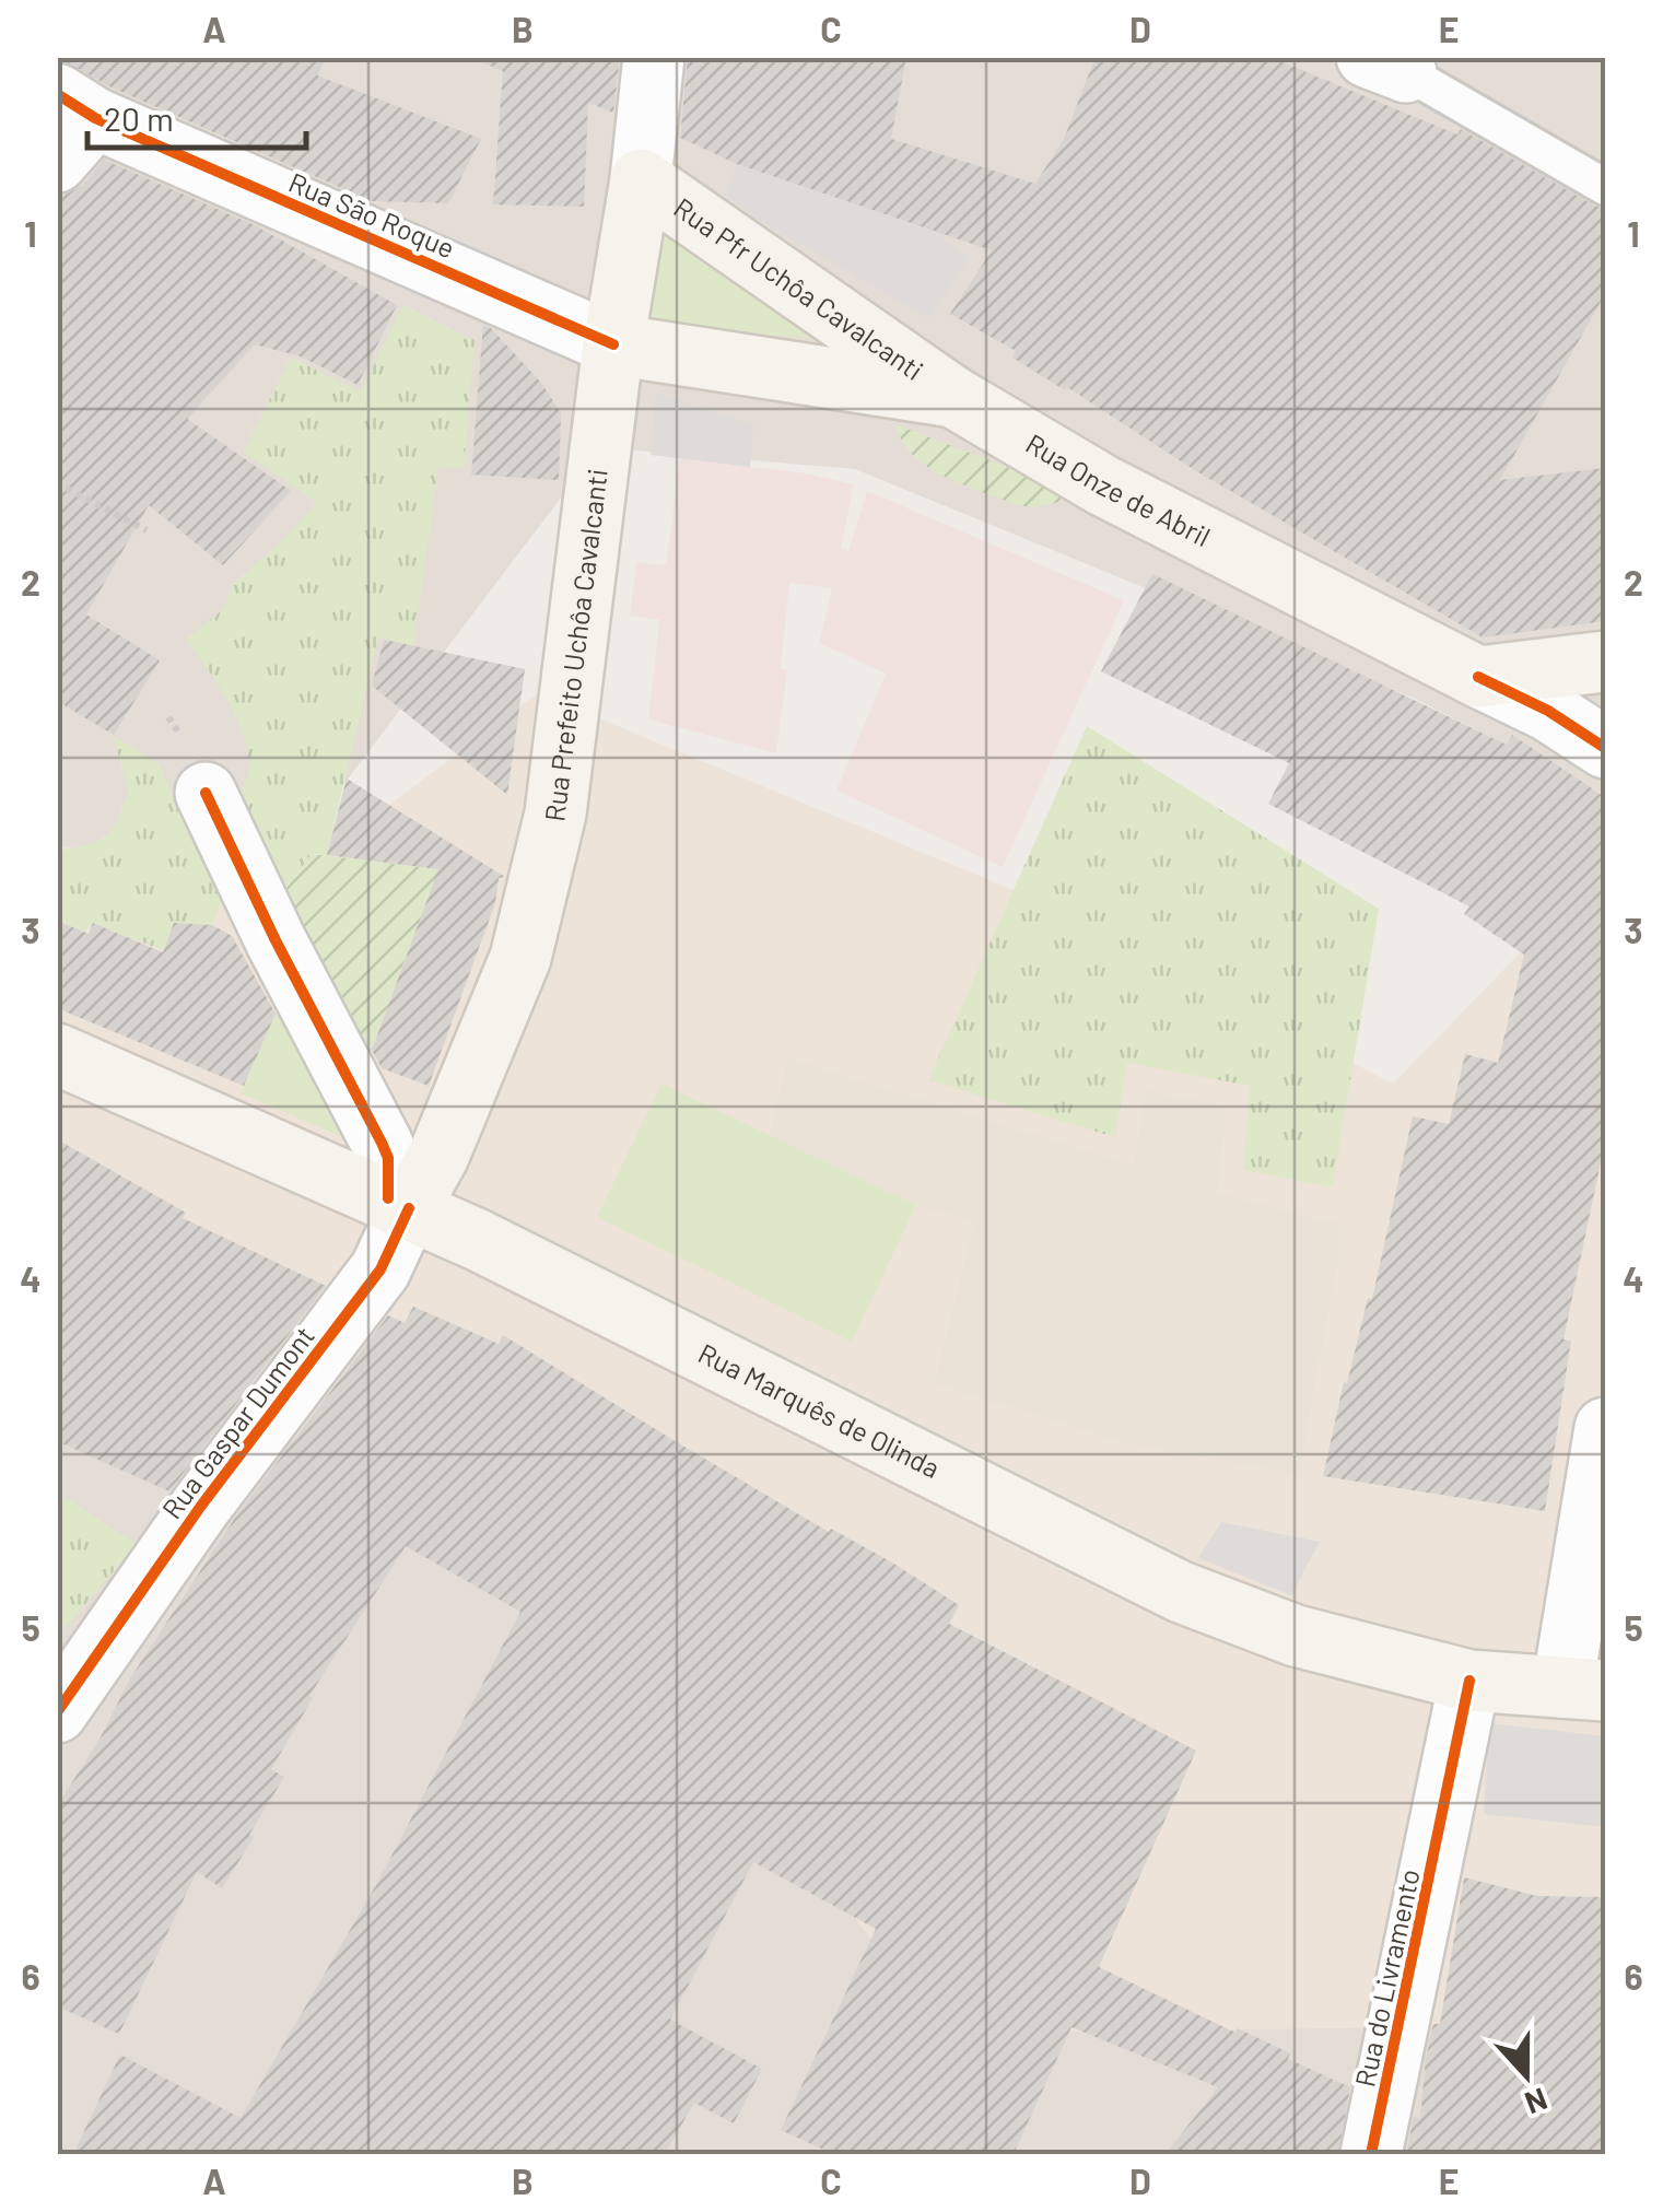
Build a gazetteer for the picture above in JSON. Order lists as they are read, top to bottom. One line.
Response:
{"streets":{"main road":["Rua Pfr Uchôa Cavalcanti","Rua Onze de Abril","Rua Prefeito Uchôa Cavalcanti","Rua Marquês de Olinda"],"street":["Rua São Roque","Rua Gaspar Dumont","Rua do Livramento"]},"crossings":[["Rua São Roque","Rua Onze de Abril"],["Rua São Roque","Rua Prefeito Uchôa Cavalcanti"],["Rua Pfr Uchôa Cavalcanti","Rua Onze de Abril"],["Rua Pfr Uchôa Cavalcanti","Rua Prefeito Uchôa Cavalcanti"],["Rua Onze de Abril","Rua Prefeito Uchôa Cavalcanti"],["Rua Prefeito Uchôa Cavalcanti","Rua Marquês de Olinda"],["Rua Prefeito Uchôa Cavalcanti","Rua Gaspar Dumont"],["Rua Marquês de Olinda","Rua Gaspar Dumont"],["Rua Marquês de Olinda","Rua do Livramento"]],"scale_bar":"20 m","north":"bottom","grid":{"columns":["A","B","C","D","E"],"rows":["1","2","3","4","5","6"]}}
